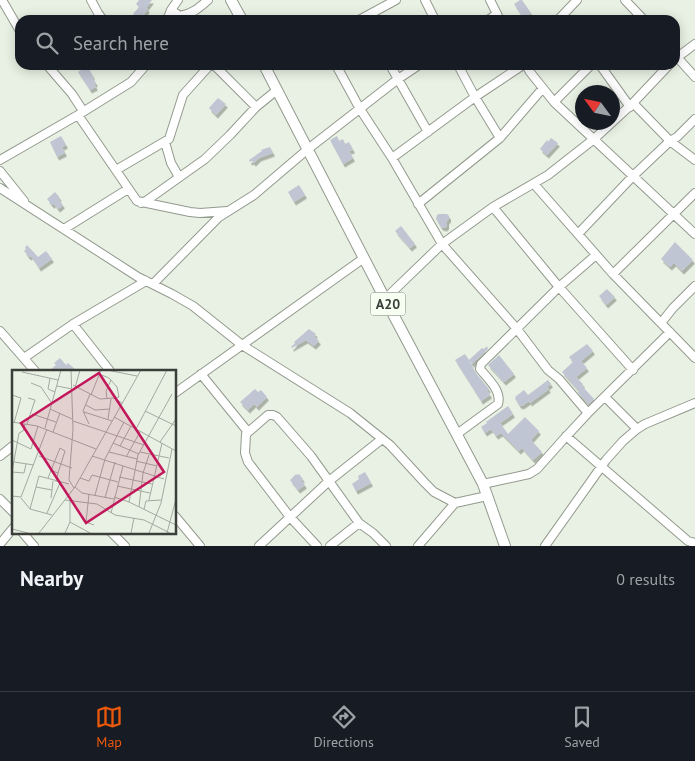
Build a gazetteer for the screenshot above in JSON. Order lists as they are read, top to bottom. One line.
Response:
{"streets":{"main road":["A20"]},"north":"top left","page":{"search":"Search here","heading":["Nearby","0 results"],"nav":["Map","Directions","Saved"]}}
